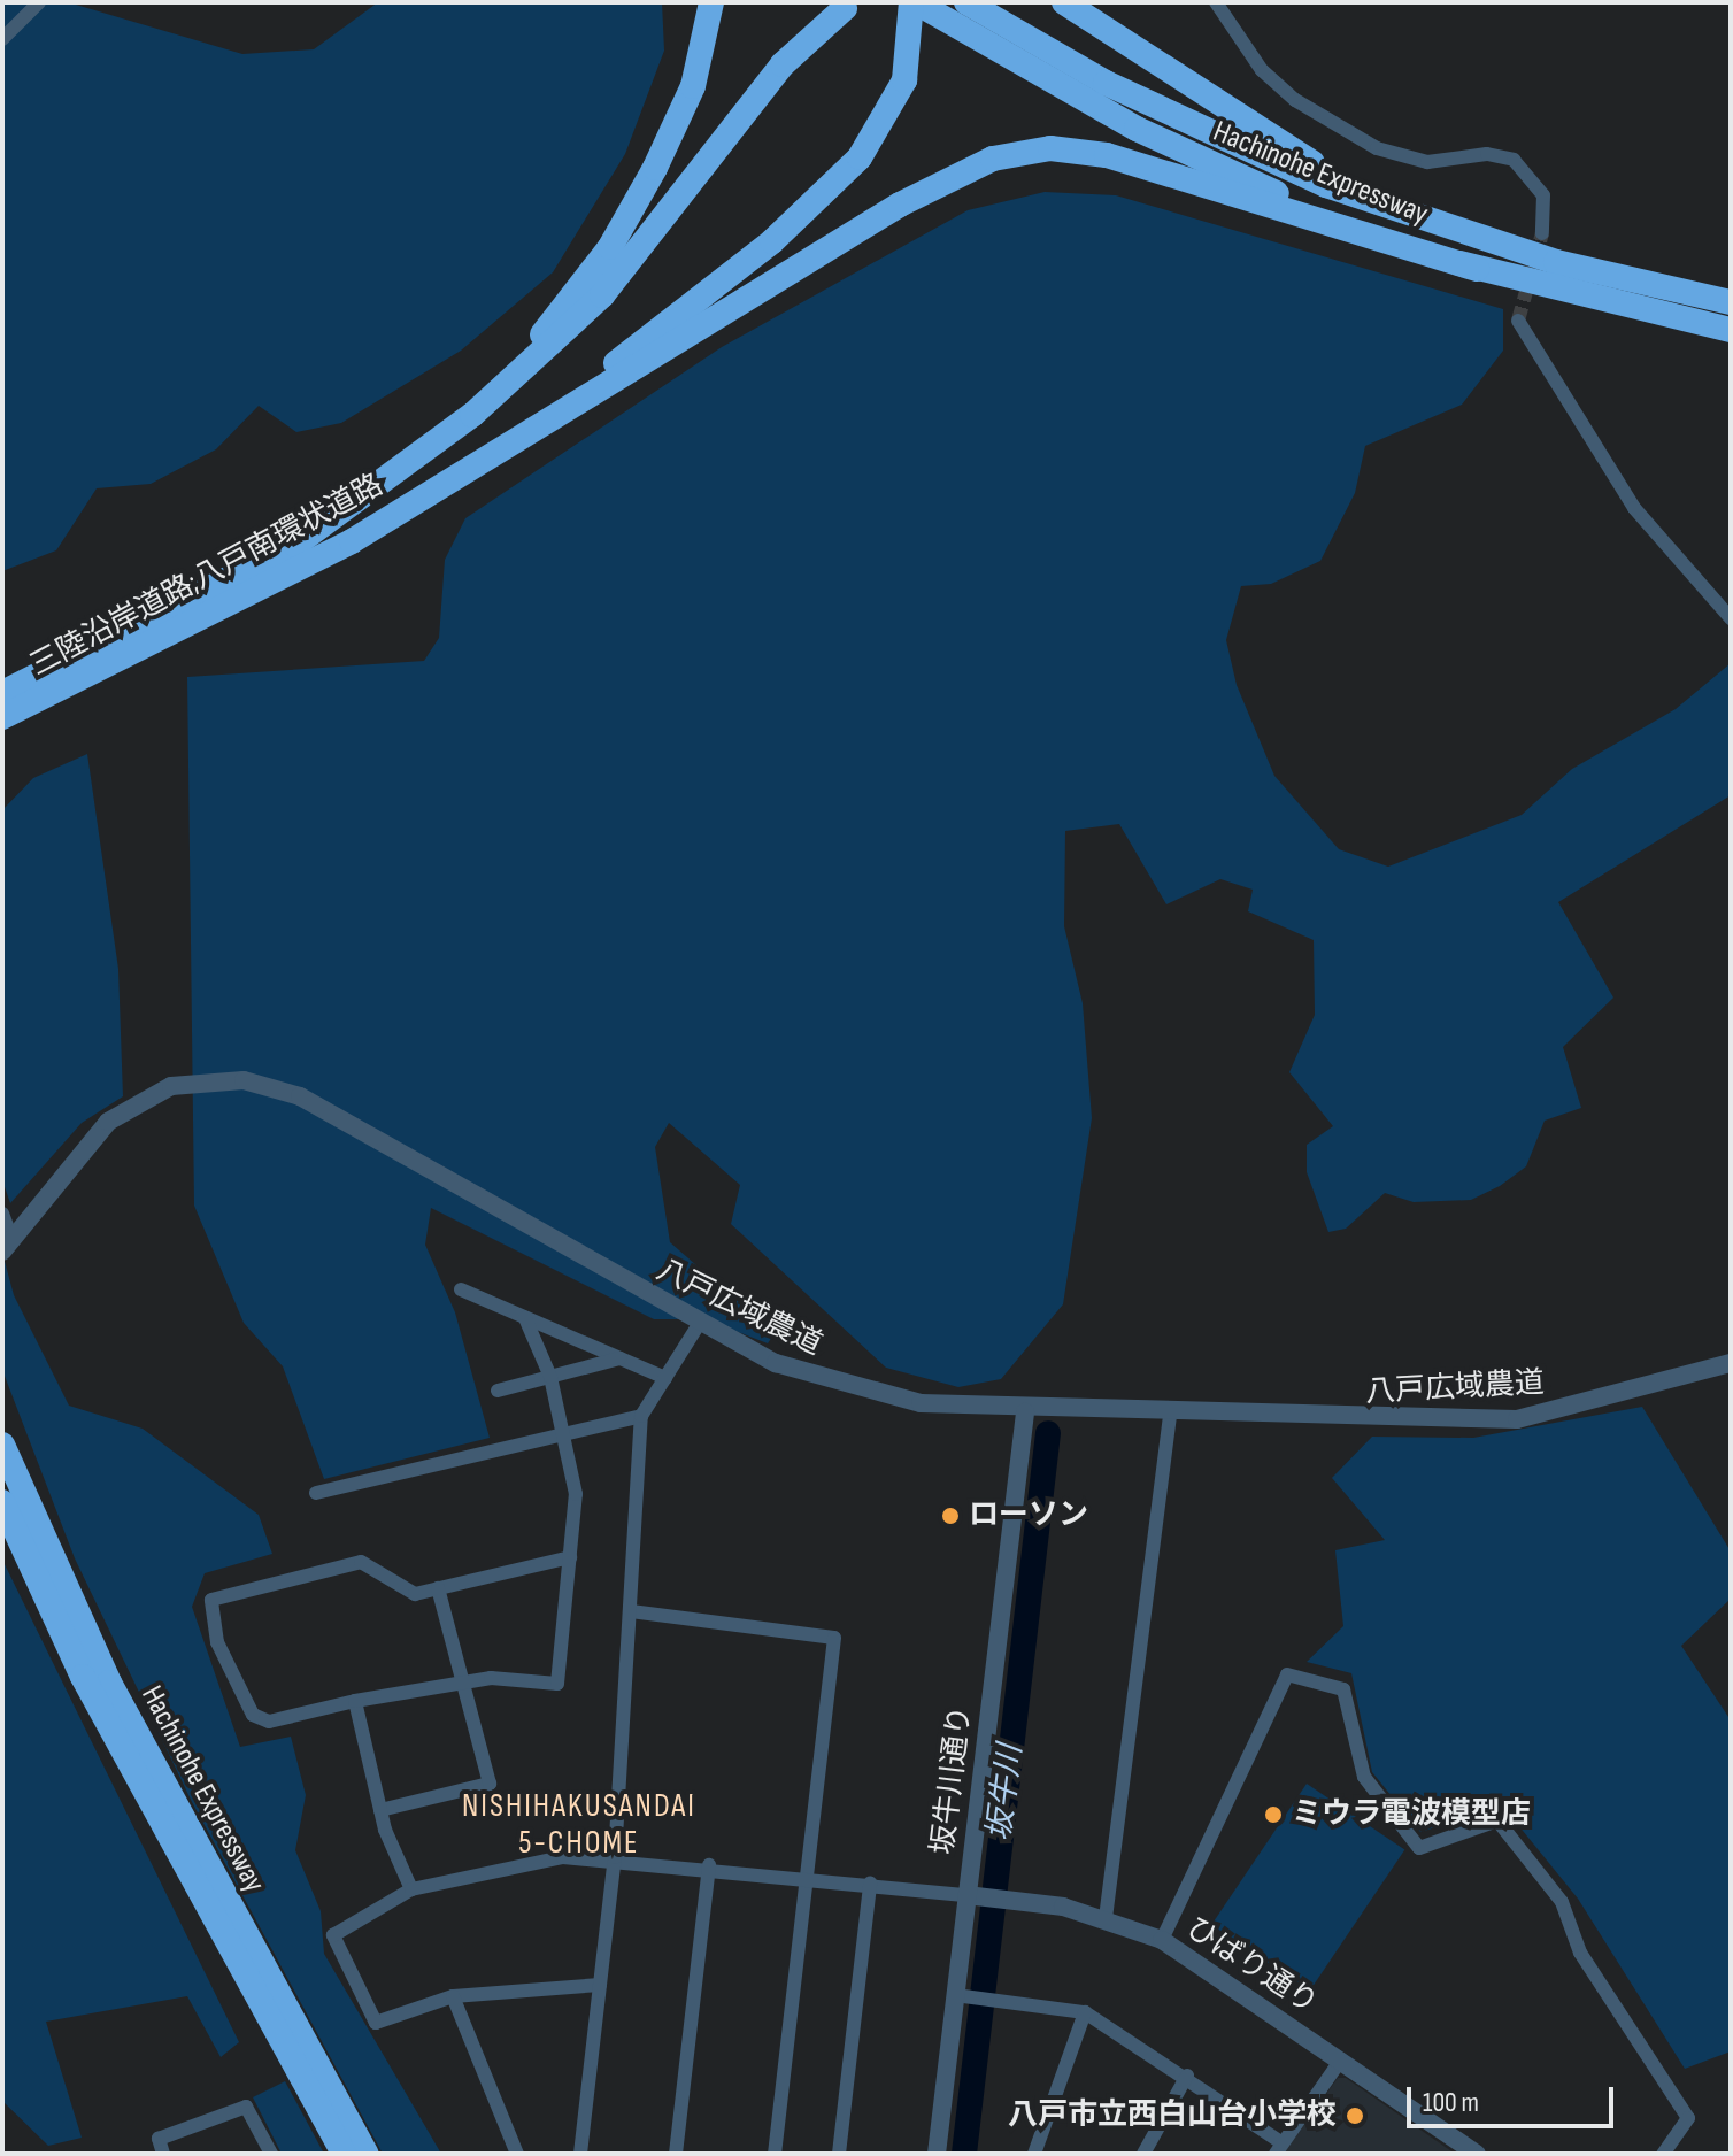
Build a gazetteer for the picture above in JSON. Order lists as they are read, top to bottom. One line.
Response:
{"streets":{"highway":["Hachinohe Expressway","三陸沿岸道路;八戸南環状道路"],"street":["八戸広域農道","坂牛川通り","ひばり通り"]},"crossings":[["八戸広域農道","坂牛川通り"],["坂牛川通り","ひばり通り"]],"districts":["NISHIHAKUSANDAI 5-CHOME"],"water":["坂牛川"],"places":["ローソン","ミウラ電波模型店","八戸市立西白山台小学校"],"scale_bar":"100 m"}
